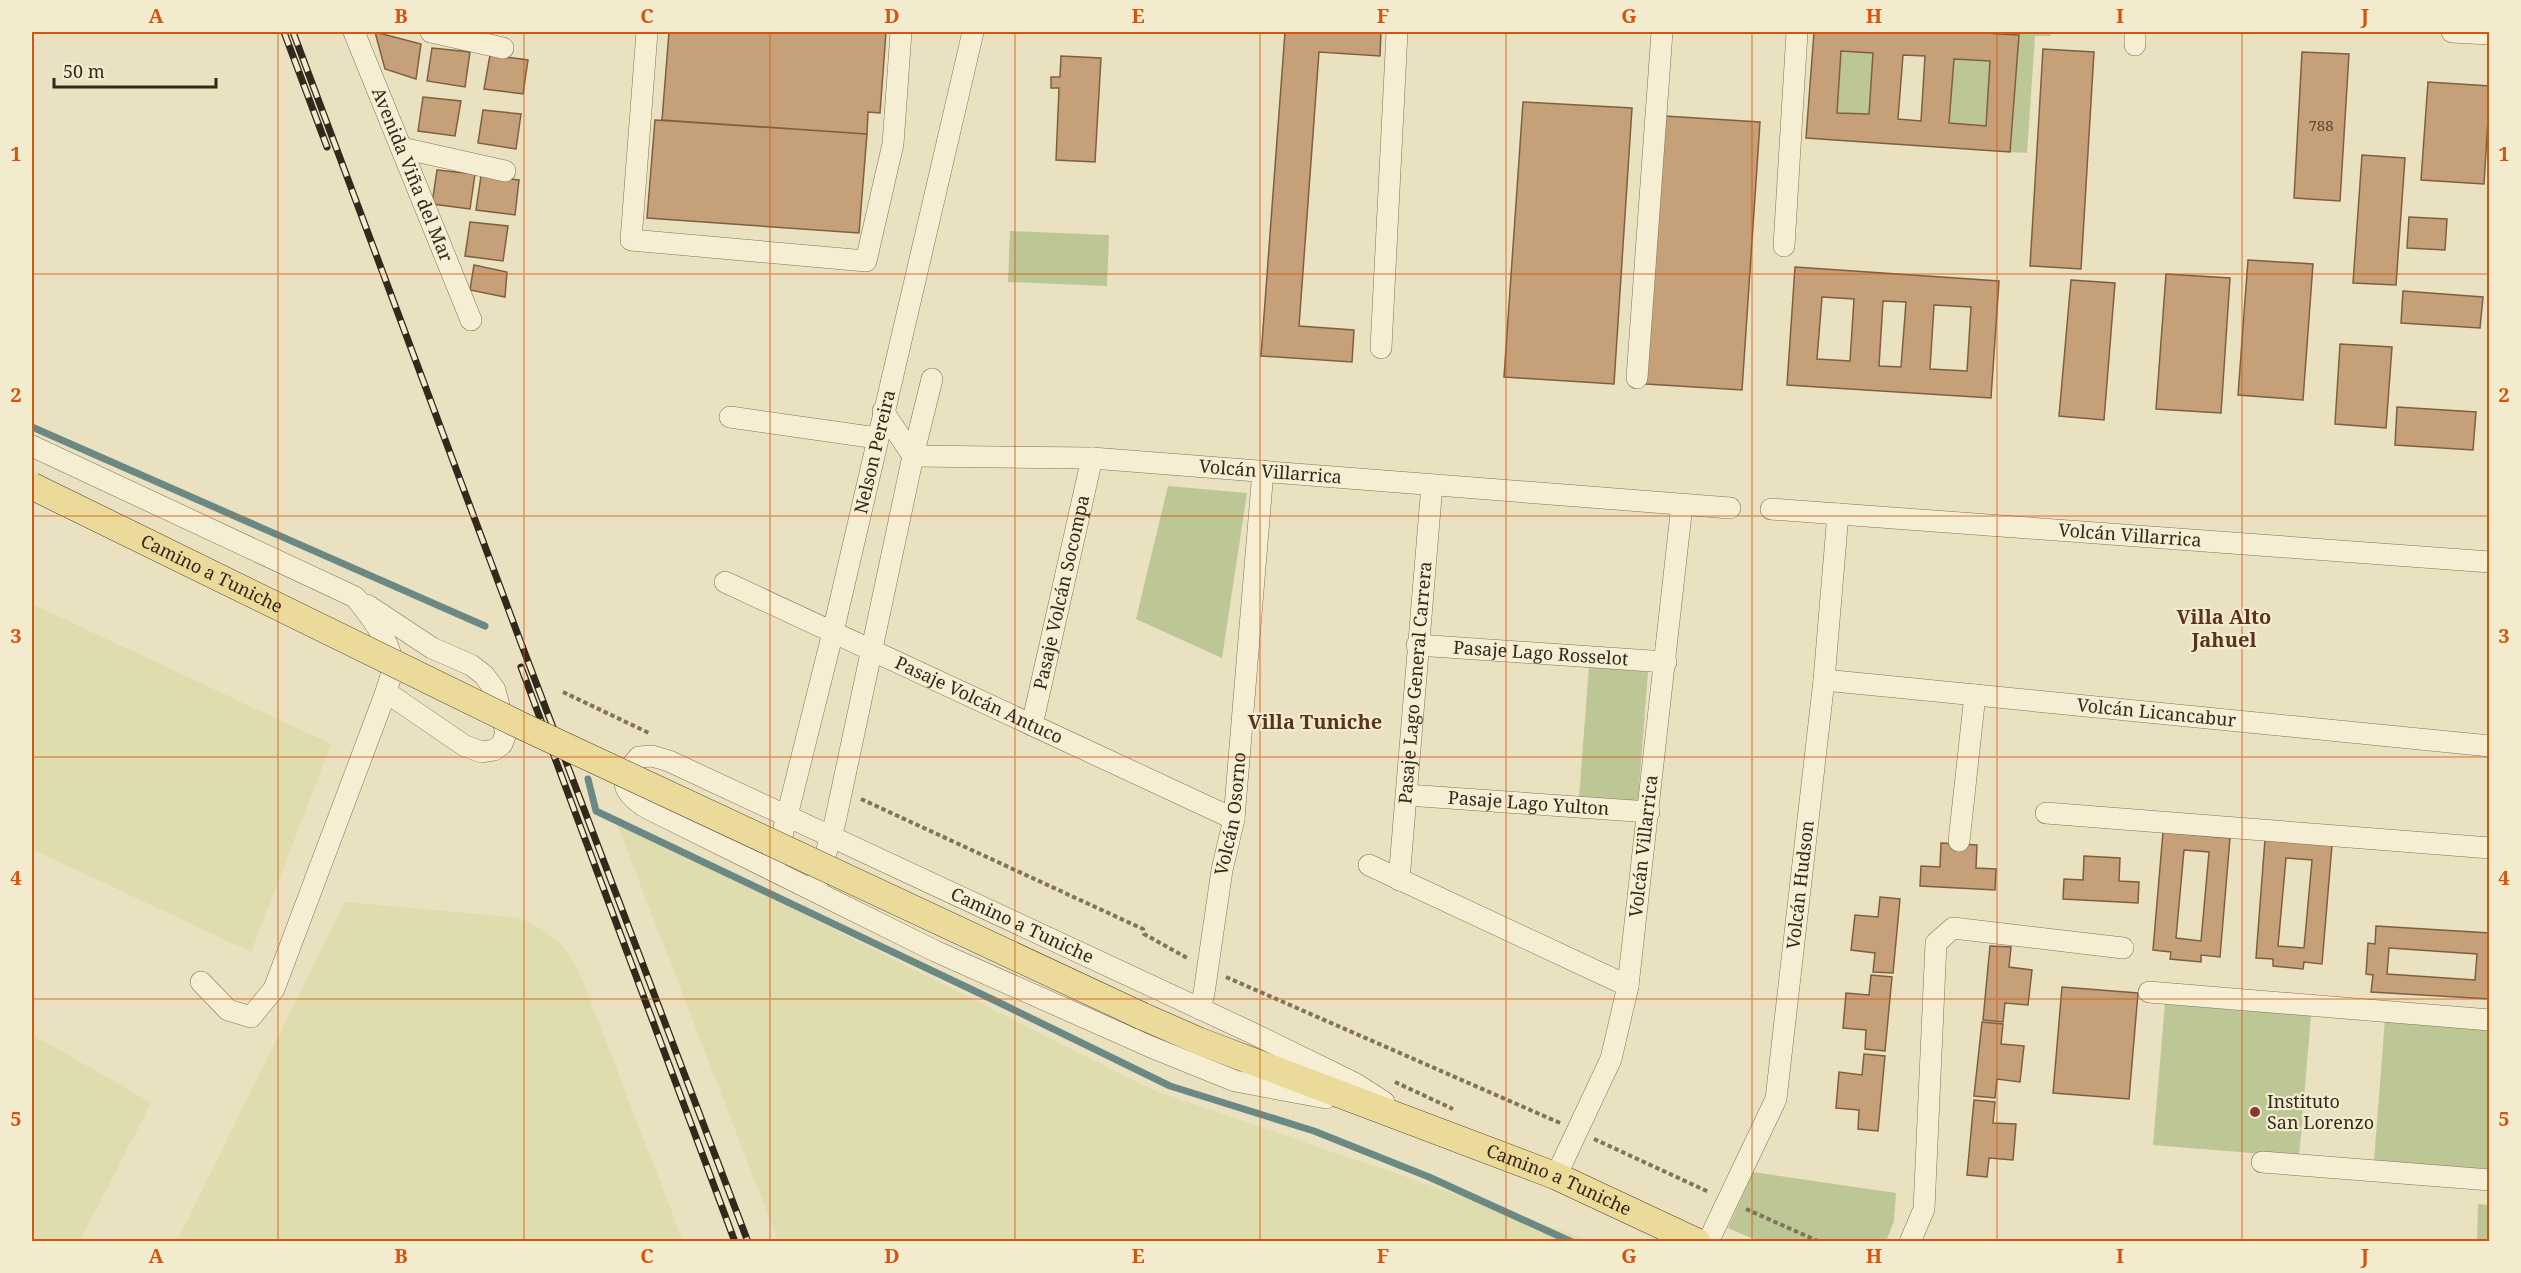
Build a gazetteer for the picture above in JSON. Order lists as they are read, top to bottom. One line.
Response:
{"streets":{"main road":["Camino a Tuniche"],"street":["Avenida Viña del Mar","Nelson Pereira","Volcán Villarrica","Pasaje Volcán Socompa","Pasaje Lago Rosselot","Pasaje Lago General Carrera","Pasaje Volcán Antuco","Volcán Licancabur","Pasaje Lago Yulton","Volcán Osorno","Volcán Hudson"]},"crossings":[["Nelson Pereira","Camino a Tuniche"],["Nelson Pereira","Pasaje Volcán Antuco"],["Volcán Villarrica","Camino a Tuniche"],["Volcán Villarrica","Pasaje Volcán Socompa"],["Volcán Villarrica","Pasaje Lago Rosselot"],["Volcán Villarrica","Pasaje Lago General Carrera"],["Volcán Villarrica","Pasaje Lago Yulton"],["Volcán Villarrica","Volcán Osorno"],["Volcán Villarrica","Volcán Hudson"],["Camino a Tuniche","Volcán Osorno"],["Pasaje Volcán Socompa","Pasaje Volcán Antuco"],["Pasaje Lago Rosselot","Pasaje Lago General Carrera"],["Pasaje Lago General Carrera","Pasaje Lago Yulton"],["Pasaje Volcán Antuco","Volcán Osorno"],["Volcán Licancabur","Volcán Hudson"]],"districts":["Villa Alto Jahuel","Villa Tuniche"],"places":["Instituto San Lorenzo"],"house_numbers":["788"],"scale_bar":"50 m","grid":{"columns":["A","B","C","D","E","F","G","H","I","J"],"rows":["1","2","3","4","5"]}}
